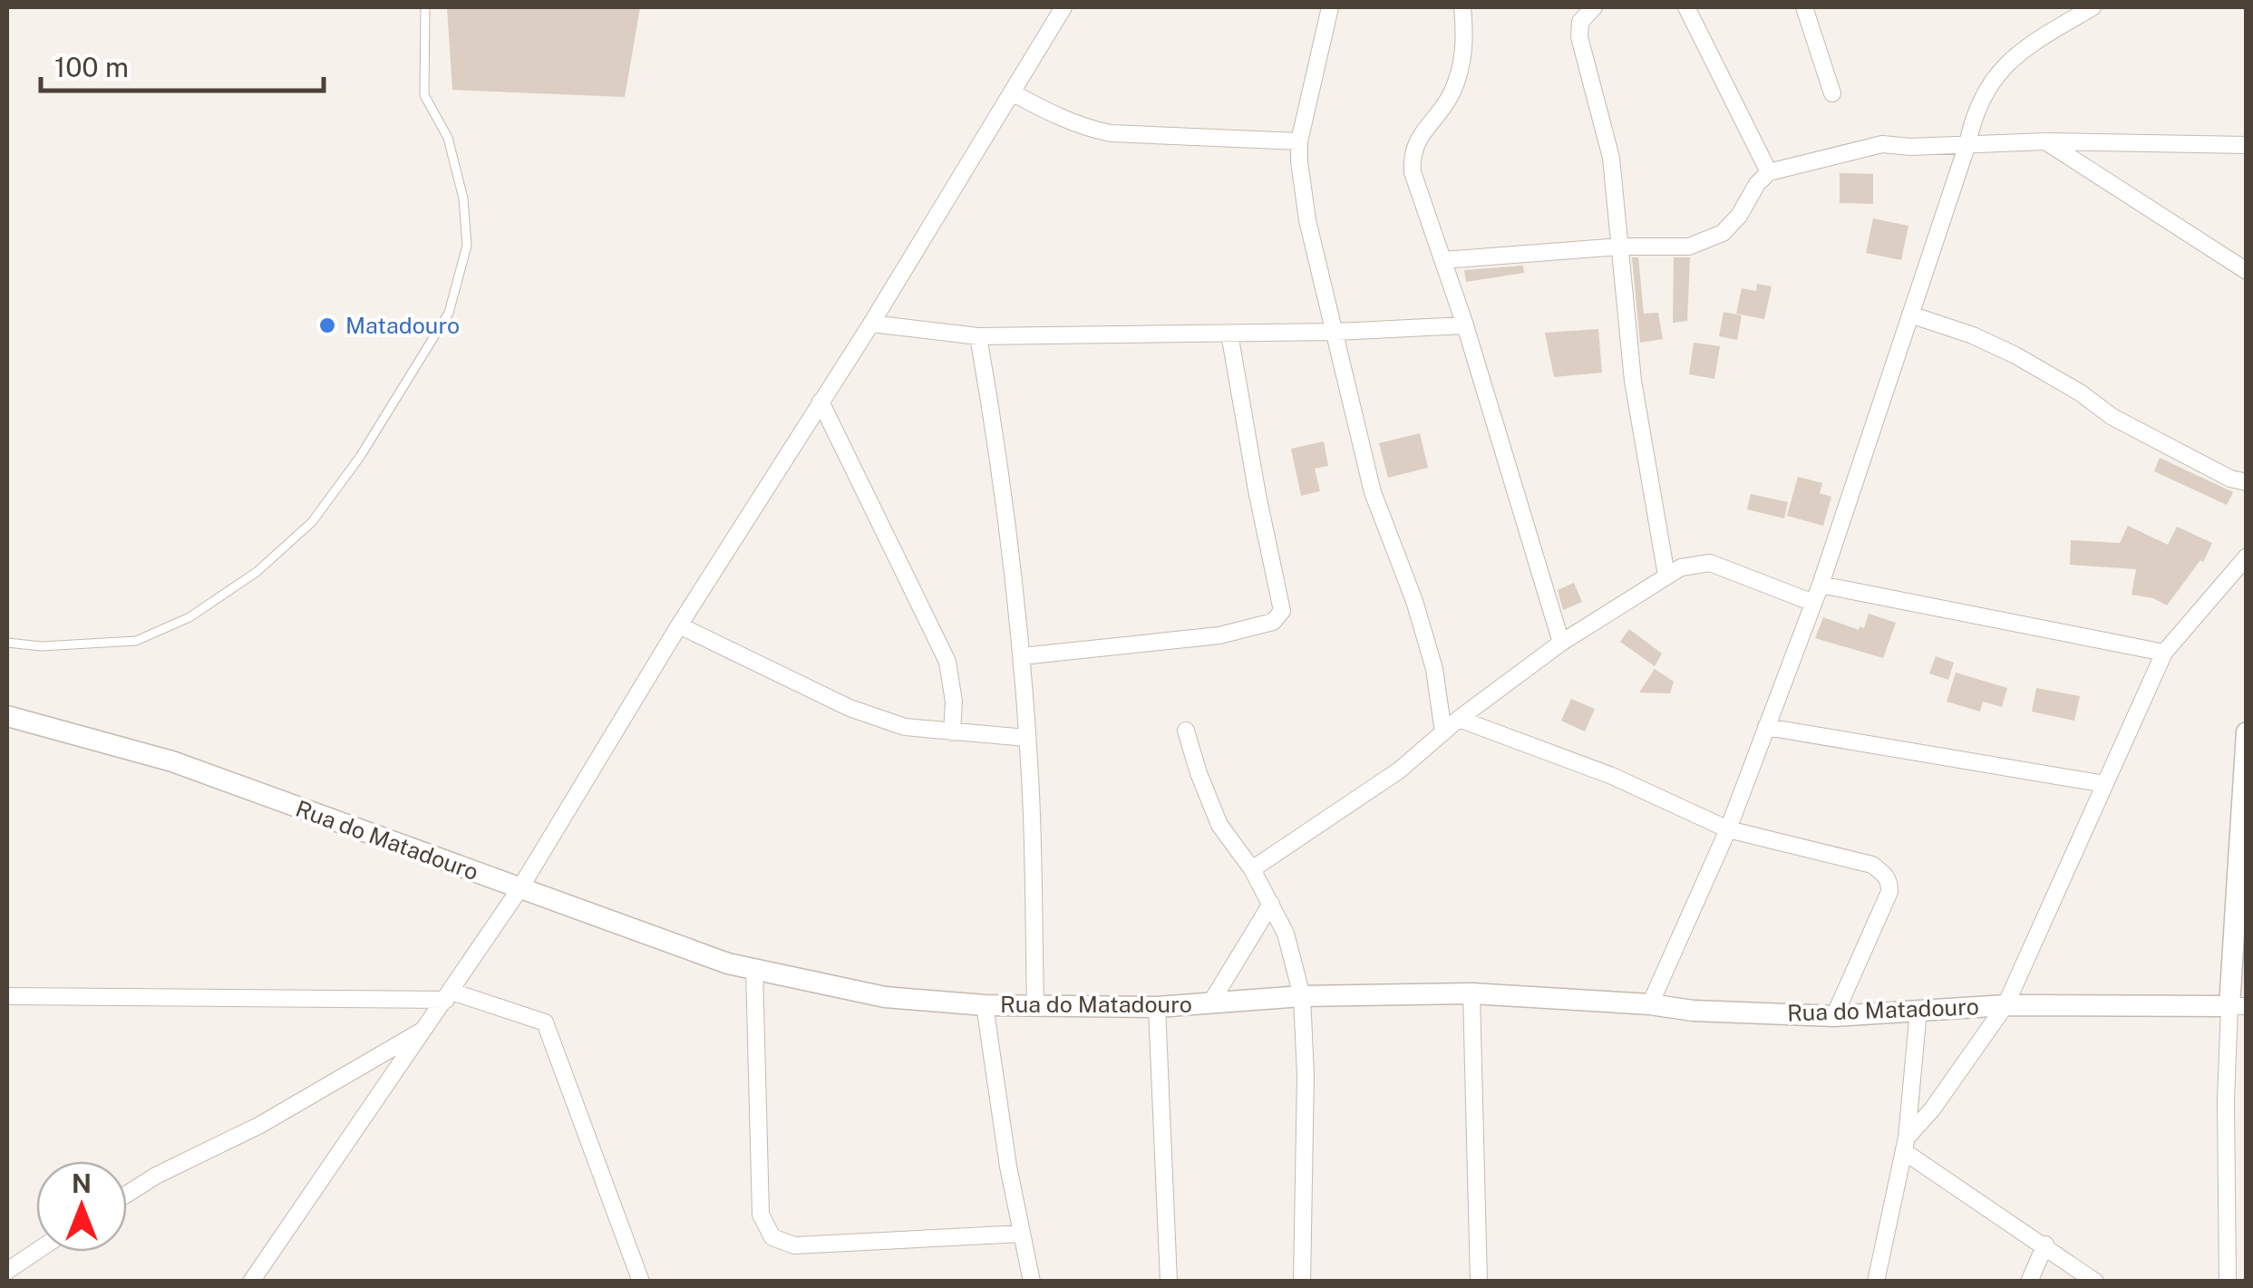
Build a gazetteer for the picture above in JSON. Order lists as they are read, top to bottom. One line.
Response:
{"streets":{"street":["Rua do Matadouro"]},"places":["Matadouro"],"scale_bar":"100 m","north":"top"}
